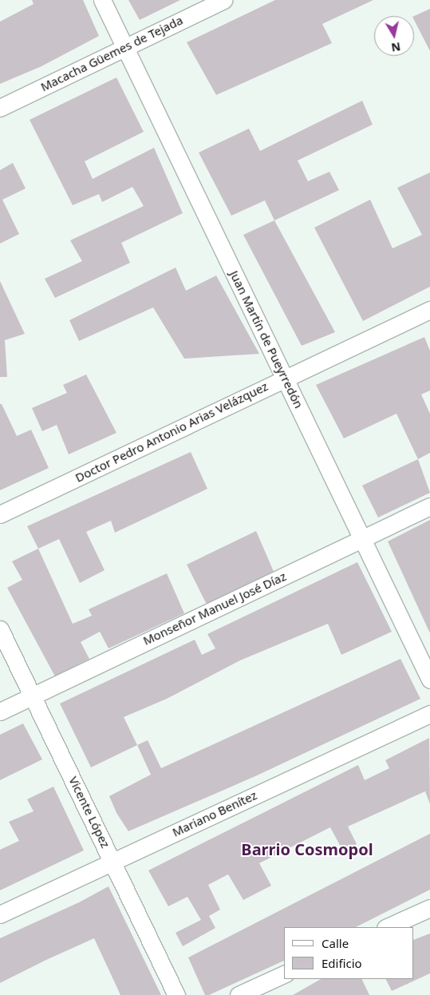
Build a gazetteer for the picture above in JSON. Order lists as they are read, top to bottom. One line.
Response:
{"streets":{"street":["Macacha Güemes de Tejada","Juan Martín de Pueyrredón","Doctor Pedro Antonio Arias Velázquez","Monseñor Manuel José Díaz","Vicente López","Mariano Benítez"]},"crossings":[["Macacha Güemes de Tejada","Juan Martín de Pueyrredón"],["Juan Martín de Pueyrredón","Doctor Pedro Antonio Arias Velázquez"],["Juan Martín de Pueyrredón","Monseñor Manuel José Díaz"],["Monseñor Manuel José Díaz","Vicente López"],["Vicente López","Mariano Benítez"]],"districts":["Barrio Cosmopol"],"legend":["Calle","Edificio"],"north":"bottom"}
